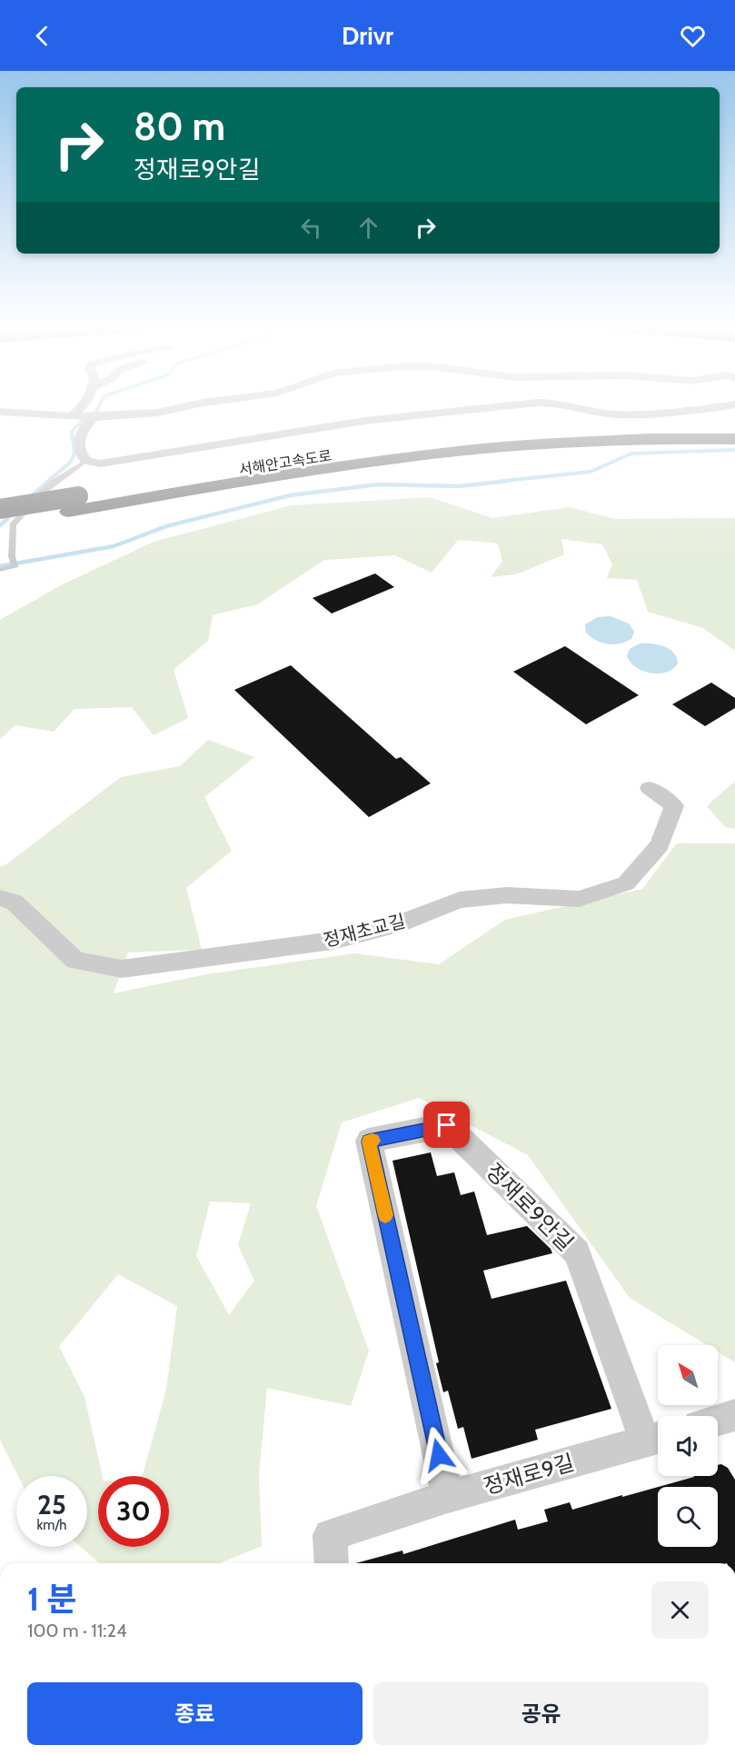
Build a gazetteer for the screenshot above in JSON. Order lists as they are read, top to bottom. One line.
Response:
{"streets":{"highway":["서해안고속도로"],"street":["정재초교길","정재로9안길","정재로9길"]},"crossings":[["정재로9안길","정재로9길"]],"north":"top left","page":{"header":"Drivr","turn":["80 m","정재로9안길"],"speed":"25 km/h","limit":"30","heading":["1 분","100 m · 11:24"],"buttons":["종료","공유"]}}
